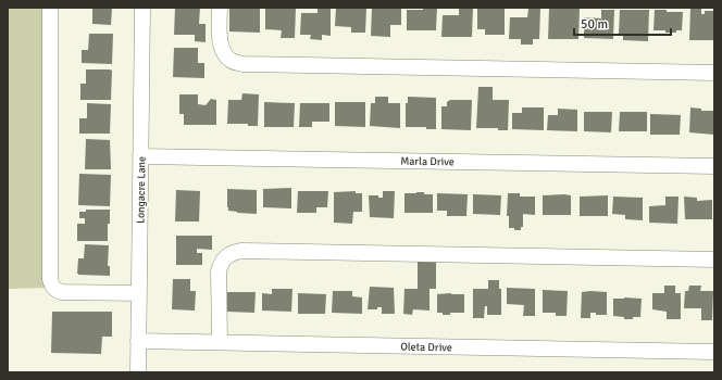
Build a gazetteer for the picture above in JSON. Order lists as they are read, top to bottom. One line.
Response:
{"streets":{"street":["Marla Drive","Longacre Lane","Oleta Drive"]},"crossings":[["Marla Drive","Longacre Lane"],["Longacre Lane","Oleta Drive"]],"scale_bar":"50 m"}
